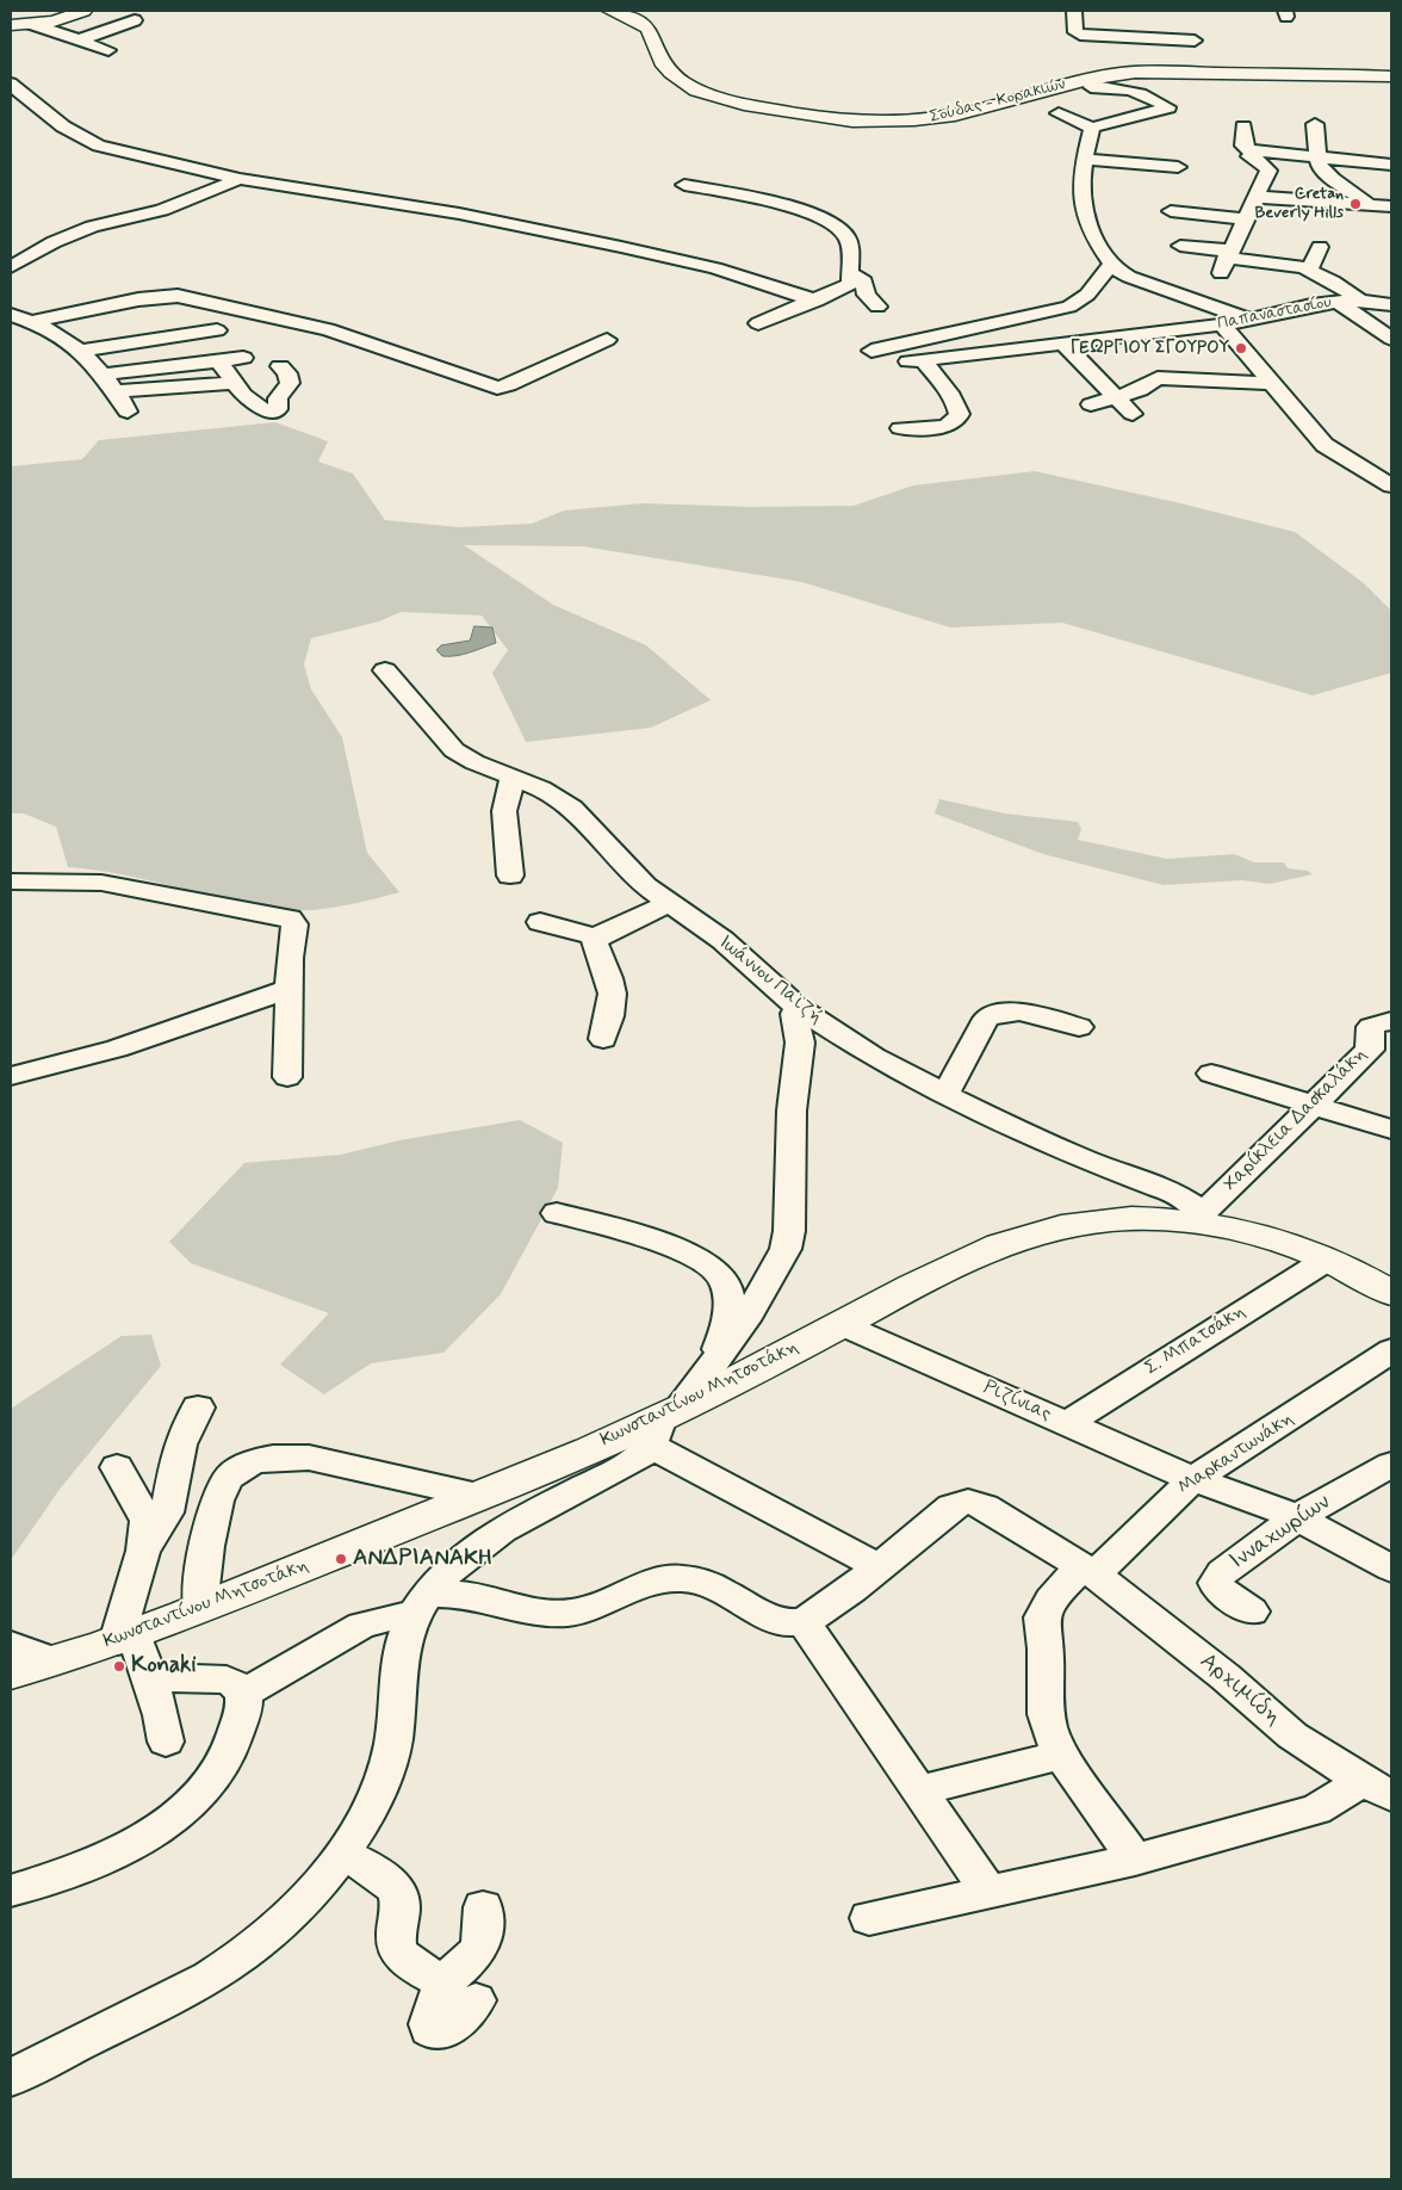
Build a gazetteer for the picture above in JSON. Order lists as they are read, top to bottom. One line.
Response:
{"streets":{"main road":["Σούδας - Κορακιών","Κωνσταντίνου Μητσοτάκη"],"street":["Παπαναστασίου","Ιωάννου Παϊζή","Χαρίκλεια Δασκαλάκη","Σ. Μπατσάκη","Ριζίνιας","Μαρκαντωνάκη","Ινναχωρίων","Αρχιμίδη"]},"crossings":[["Ιωάννου Παϊζή","Κωνσταντίνου Μητσοτάκη"],["Χαρίκλεια Δασκαλάκη","Κωνσταντίνου Μητσοτάκη"],["Σ. Μπατσάκη","Κωνσταντίνου Μητσοτάκη"],["Σ. Μπατσάκη","Ριζίνιας"],["Κωνσταντίνου Μητσοτάκη","Ριζίνιας"],["Ριζίνιας","Μαρκαντωνάκη"],["Ριζίνιας","Ινναχωρίων"],["Μαρκαντωνάκη","Αρχιμίδη"]],"places":["Cretan Beverly Hills","ΓΕΩΡΓΙΟΥ ΣΓΟΥΡΟΥ","ΑΝΔΡΙΑΝΑΚΗ","Konaki"]}
